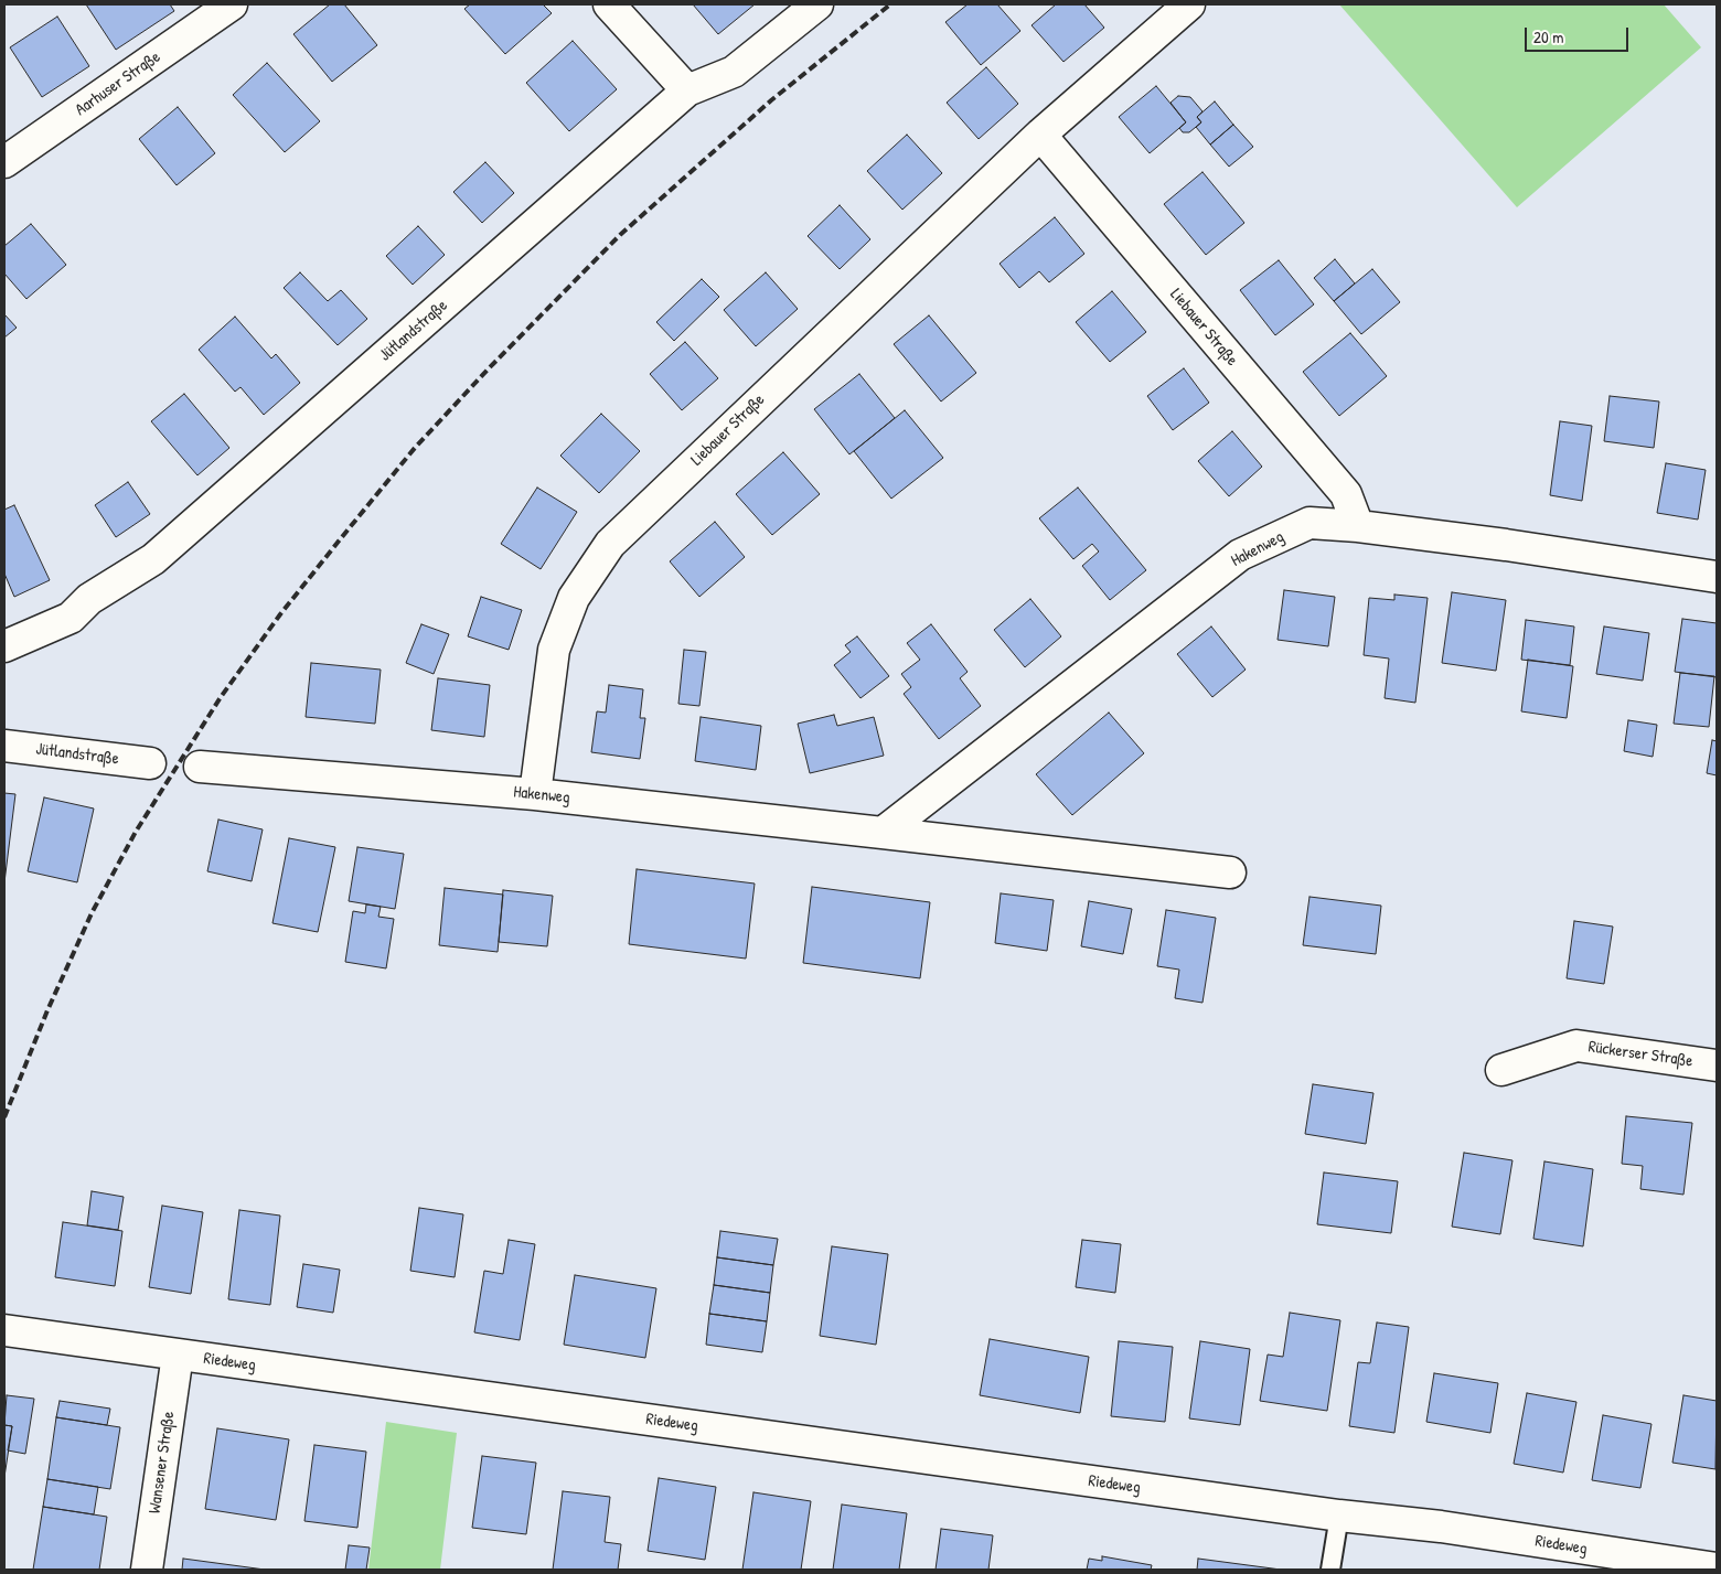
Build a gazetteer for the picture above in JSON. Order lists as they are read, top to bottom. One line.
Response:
{"streets":{"street":["Aarhuser Straße","Liebauer Straße","Jütlandstraße","Hakenweg","Rückerser Straße","Riedeweg","Wansener Straße"]},"crossings":[["Liebauer Straße","Hakenweg"],["Riedeweg","Wansener Straße"]],"scale_bar":"20 m"}
